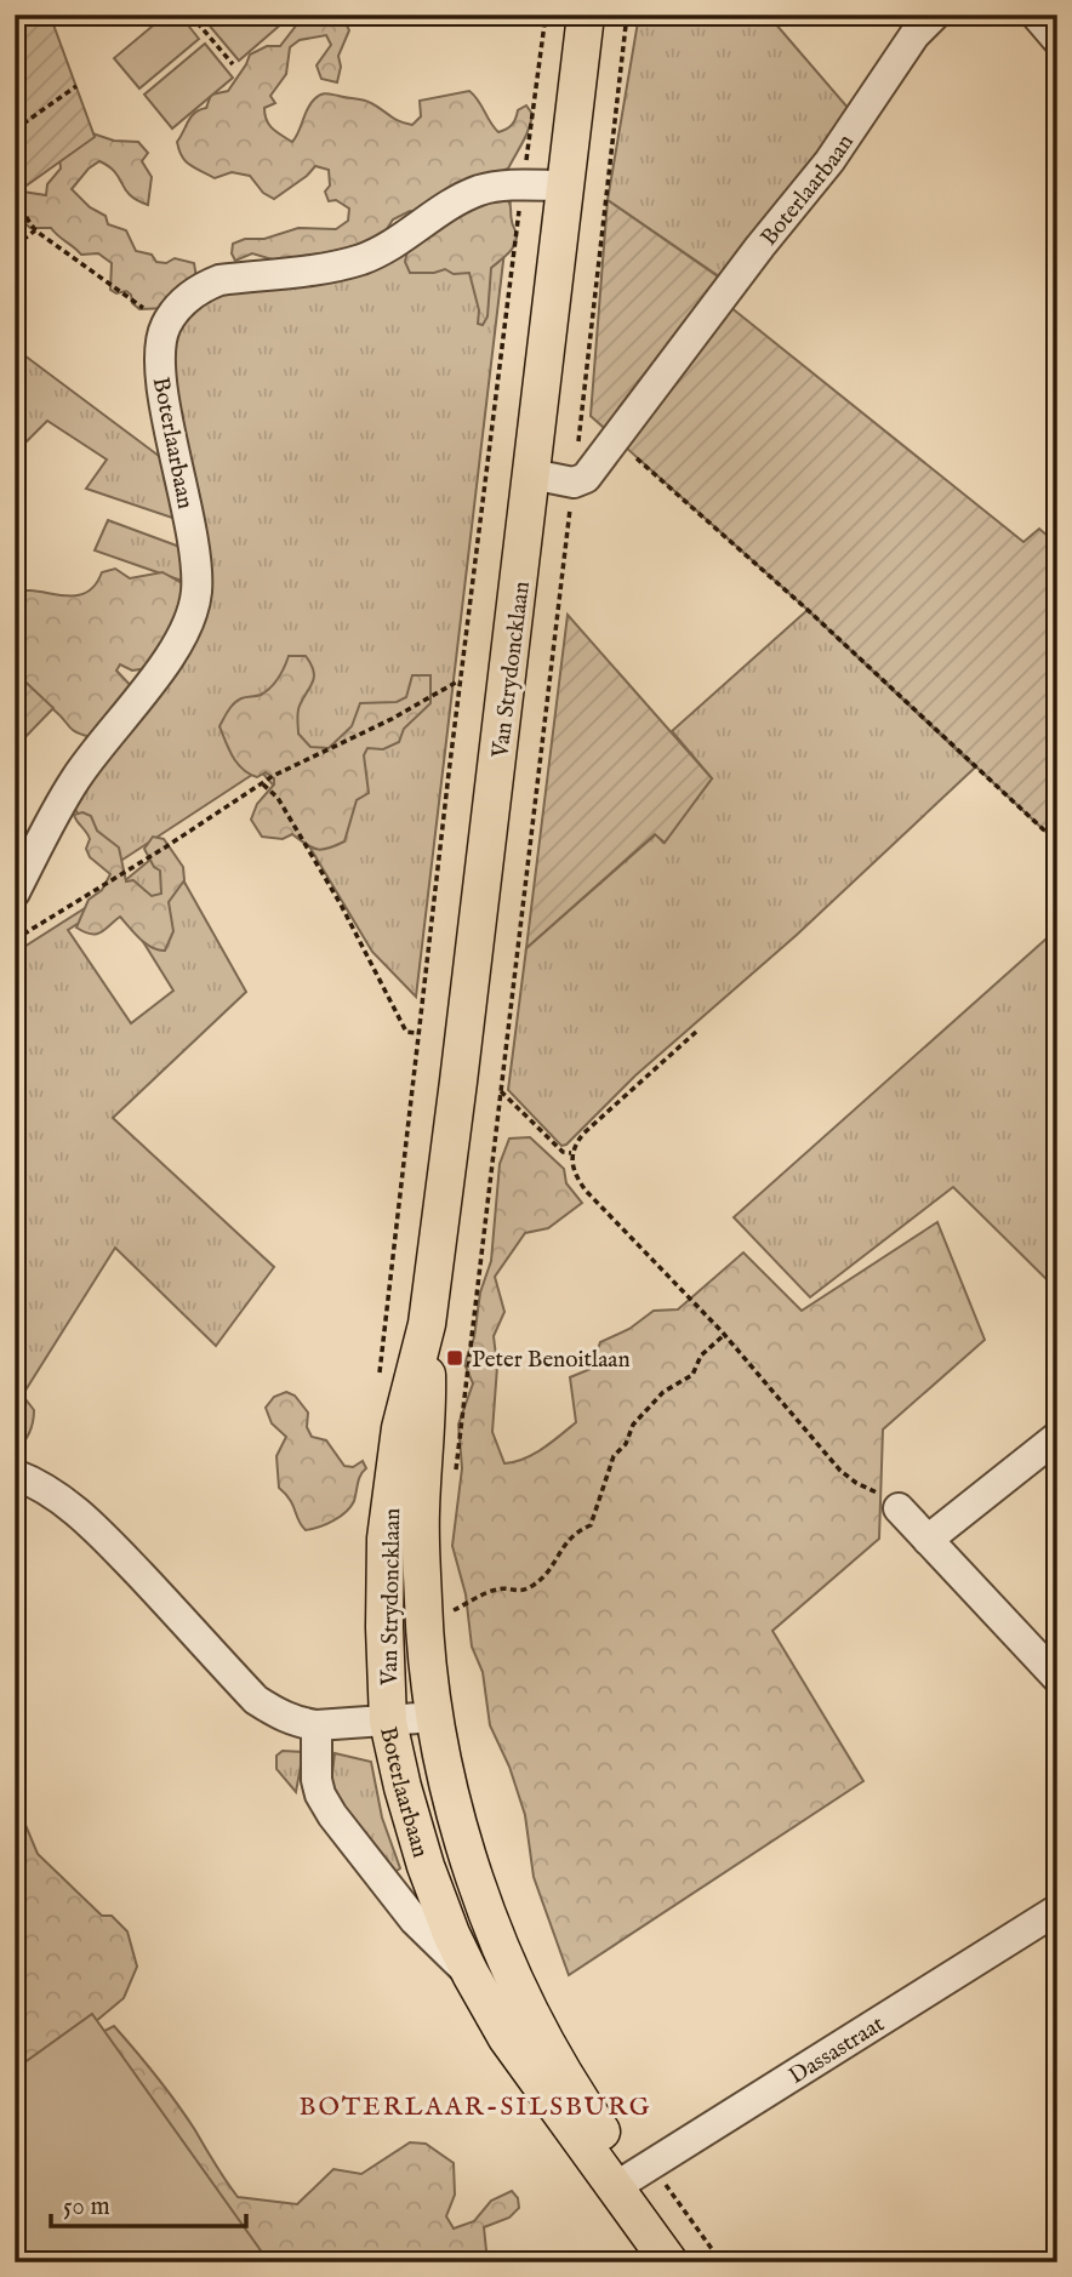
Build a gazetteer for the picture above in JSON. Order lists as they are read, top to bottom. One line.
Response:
{"streets":{"main road":["Boterlaarbaan","Van Strydoncklaan"],"street":["Dassastraat"]},"crossings":[["Boterlaarbaan","Van Strydoncklaan"],["Boterlaarbaan","Dassastraat"]],"districts":["BOTERLAAR-SILSBURG"],"places":{"transit":["Peter Benoitlaan"]},"scale_bar":"50 m"}
